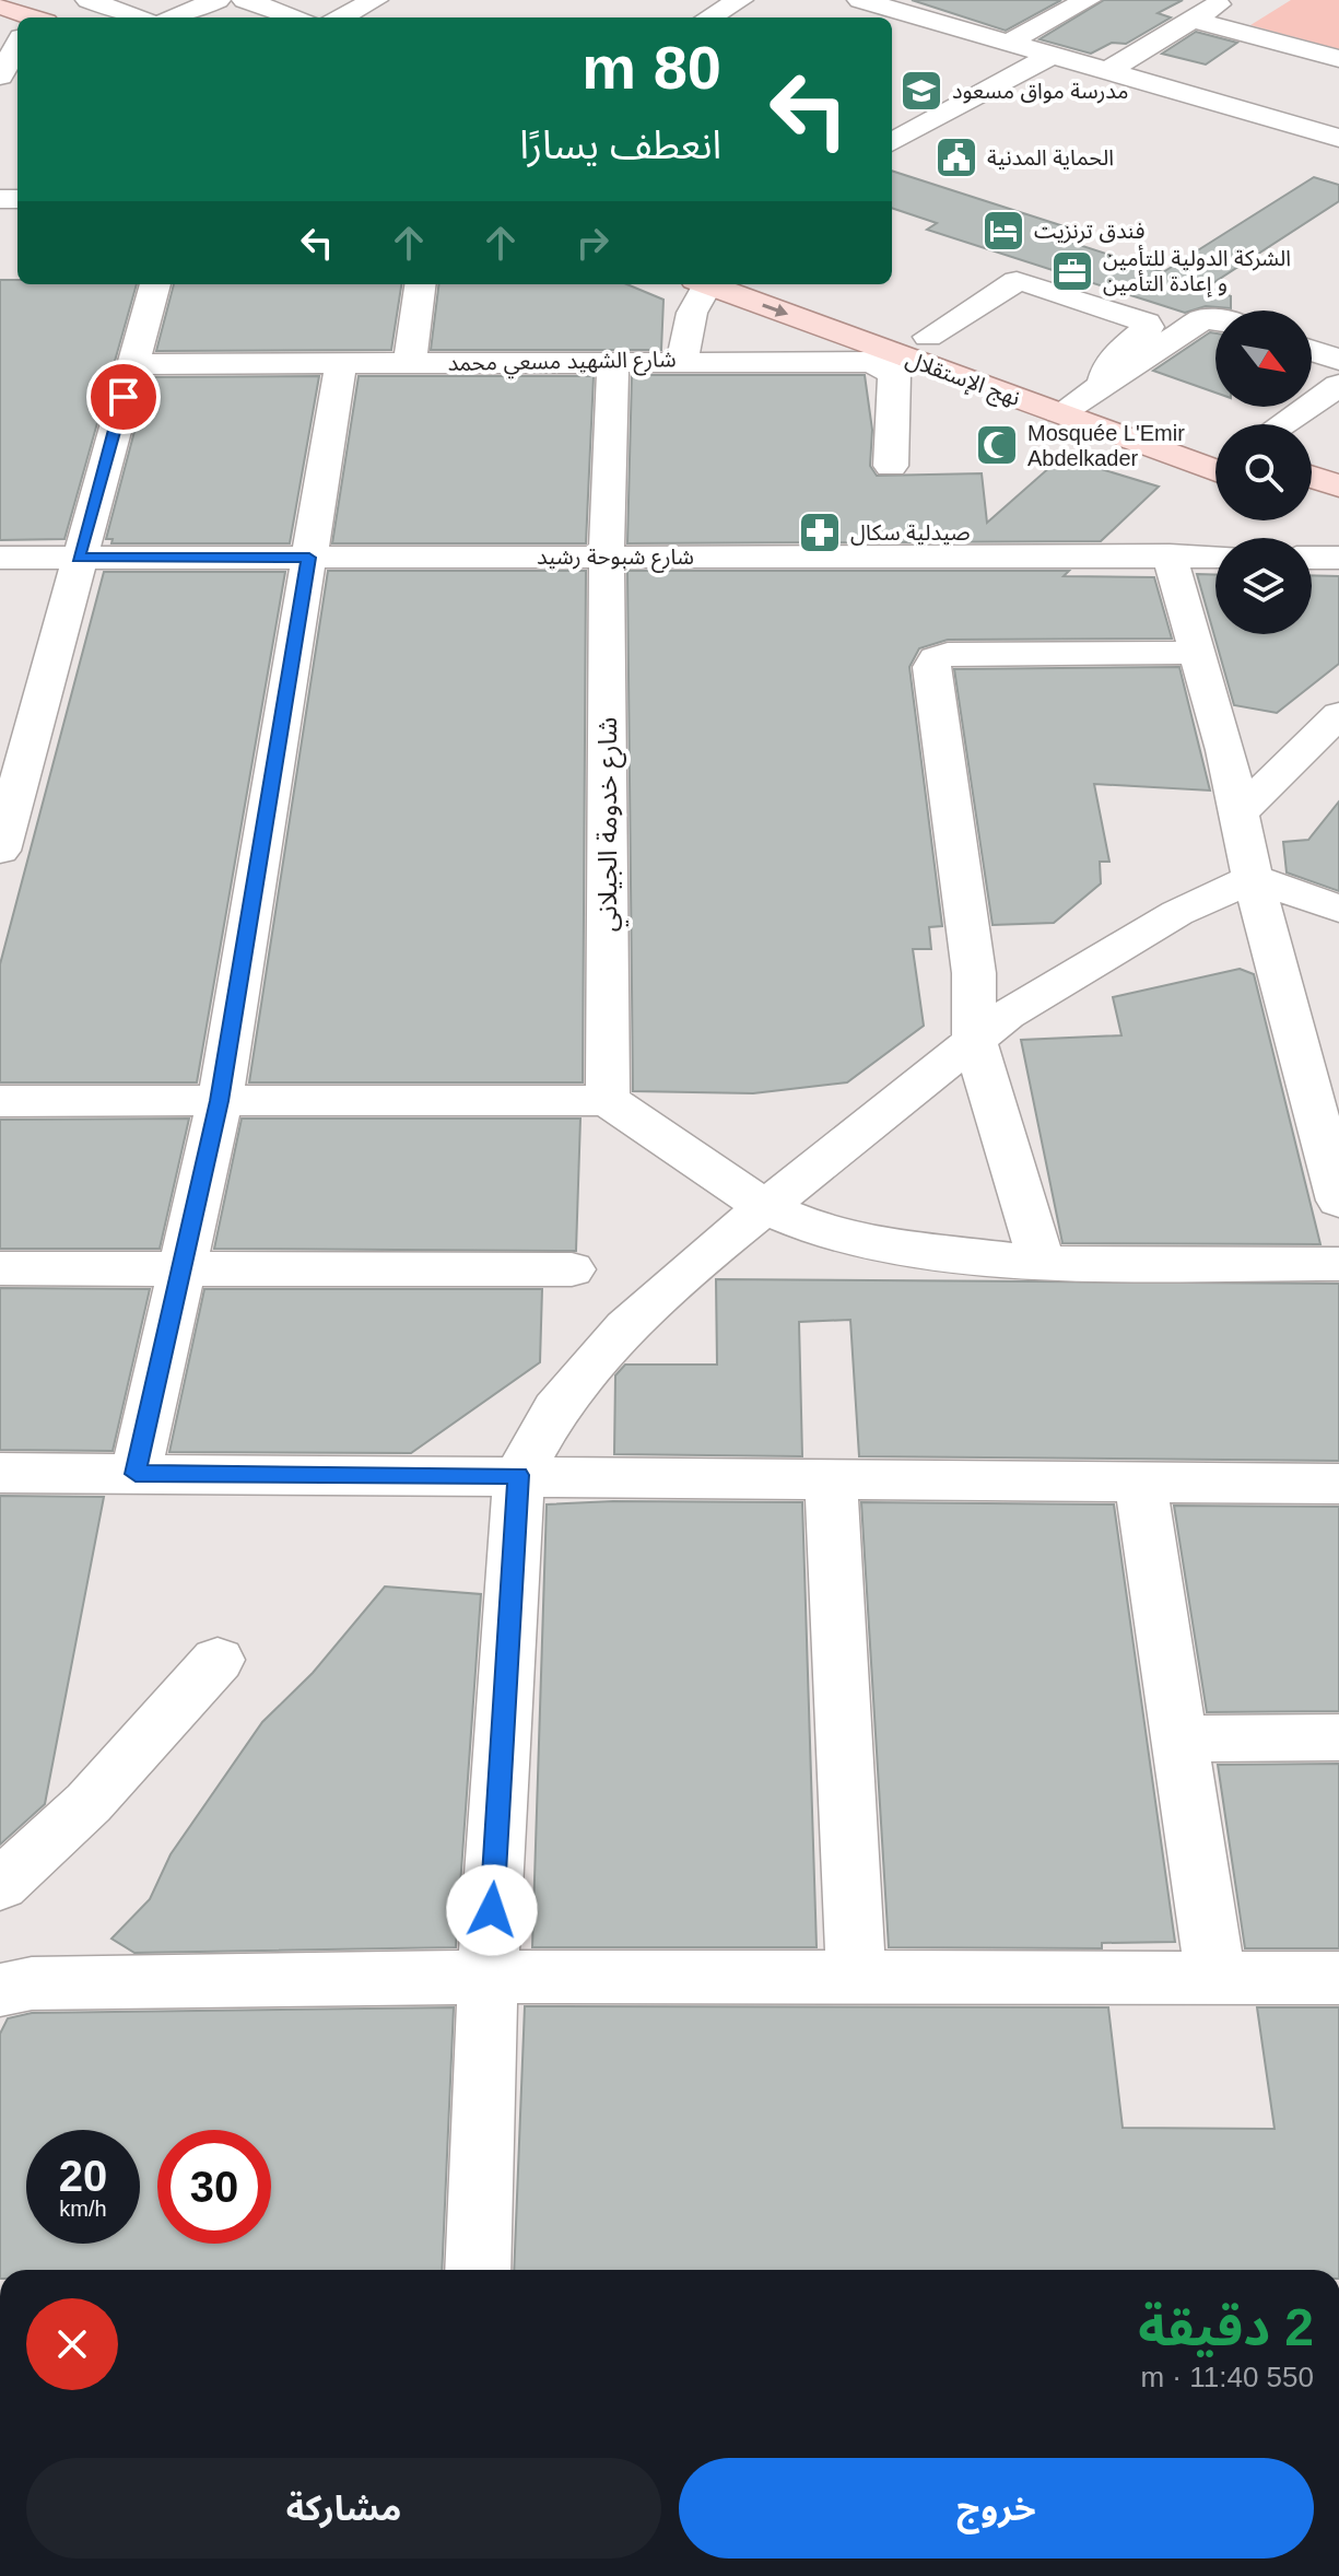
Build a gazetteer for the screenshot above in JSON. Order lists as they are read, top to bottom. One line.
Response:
{"streets":{"main road":["نهج الإستقلال"],"street":["شارع الشهيد مسعي محمد","شارع شبوحة رشيد","شارع خدومة الجيلاني"]},"crossings":[["شارع الشهيد مسعي محمد","شارع خدومة الجيلاني"],["شارع شبوحة رشيد","شارع خدومة الجيلاني"]],"places":{"school or university":["مدرسة مواق مسعود"],"public building":["الحماية المدنية"],"hotel":["فندق ترنزيت"],"office":["الشركة الدولية للتأمين و إعادة التأمين"],"mosque":["Mosquée L'Emir Abdelkader"],"pharmacy":["صيدلية سكال"]},"north":"bottom right","page":{"turn":["80 m","انعطف يسارًا"],"speed":"20 km/h","limit":"30","heading":["2 دقيقة","550 m · 11:40"],"buttons":["خروج","مشاركة"]}}
